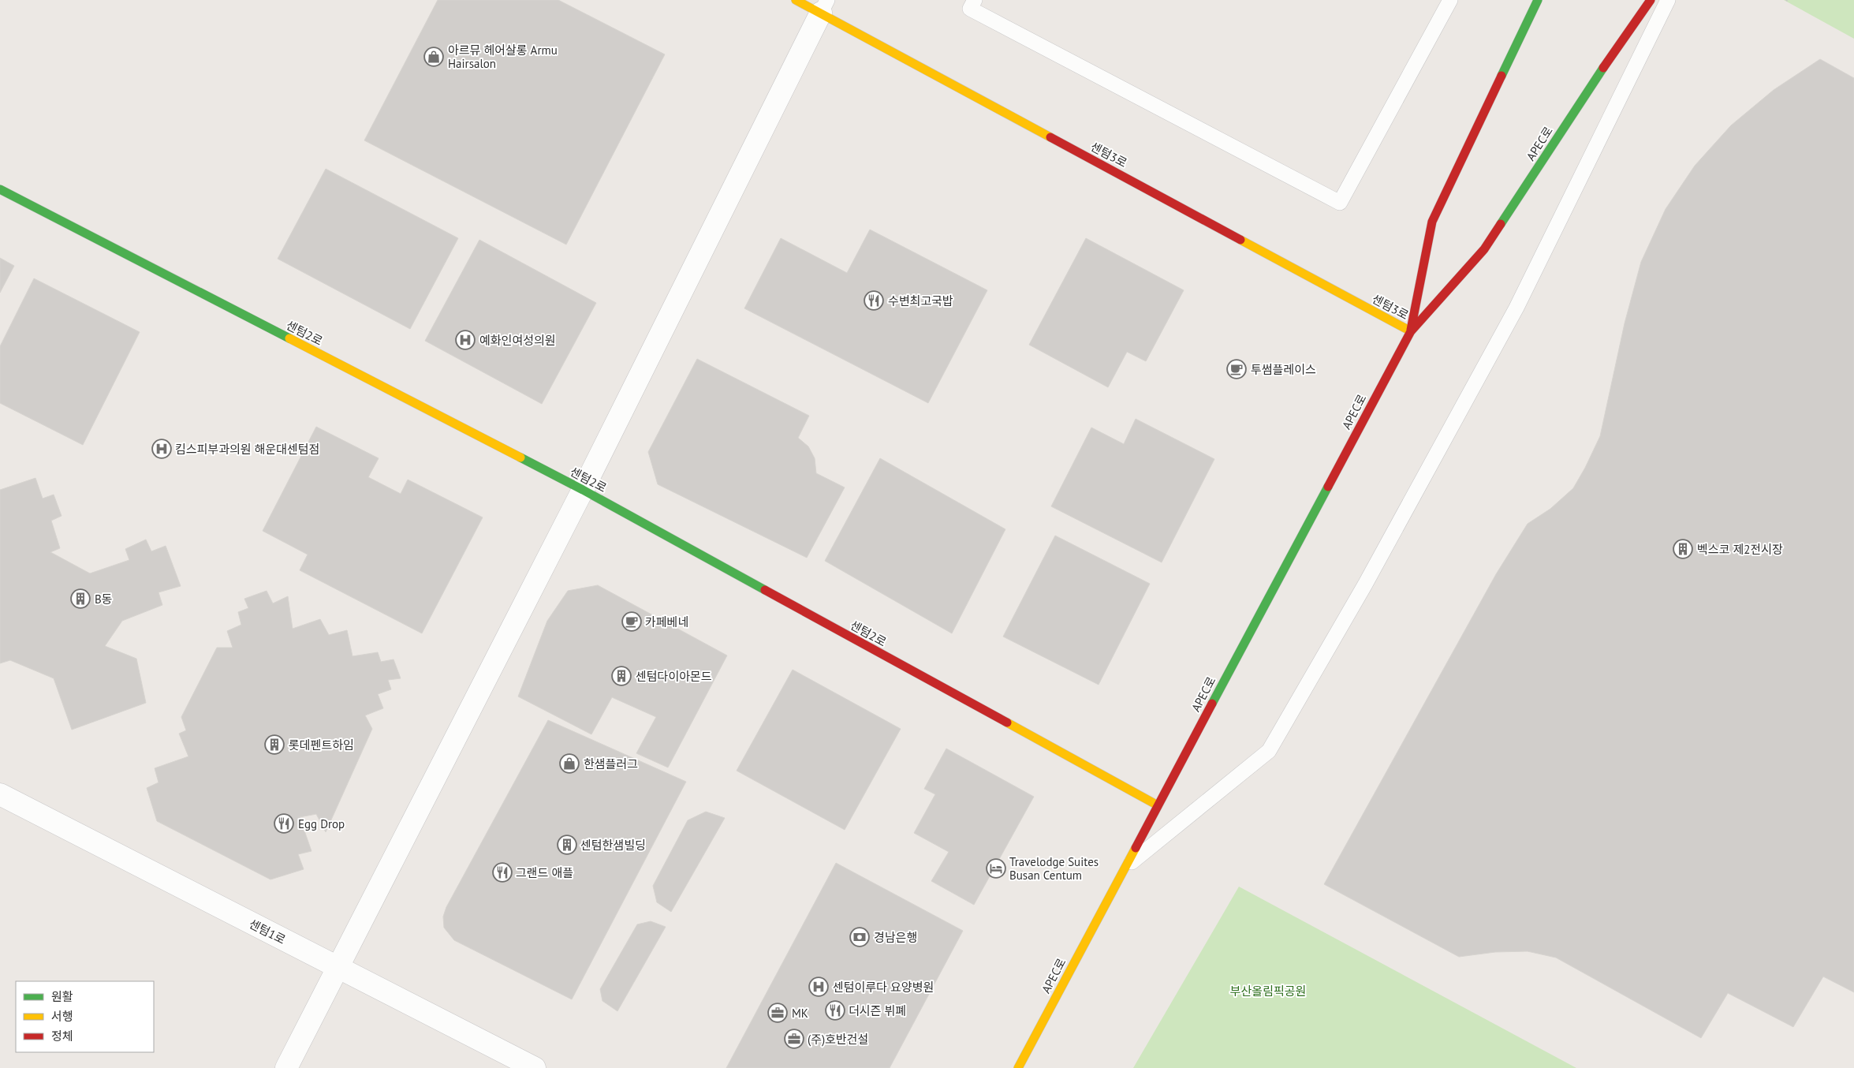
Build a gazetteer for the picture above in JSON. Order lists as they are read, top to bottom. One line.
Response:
{"streets":{"main road":["APEC로","센텀3로","센텀2로"],"street":["센텀1로"]},"crossings":[["APEC로","센텀3로"],["APEC로","센텀2로"]],"parks":["부산올림픽공원"],"places":{"shop":["아르뮤 헤어살롱 Armu Hairsalon","한샘플러그"],"restaurant":["수변최고국밥","Egg Drop","그랜드 애플","더시즌 뷔폐"],"hospital":["예화인여성의원","킴스피부과의원 해운대센텀점","센텀이루다 요양병원"],"cafe":["투썸플레이스","카페베네"],"building":["벡스코 제2전시장","B동","센텀다이아몬드","롯데펜트하임","센텀한샘빌딩"],"hotel":["Travelodge Suites Busan Centum"],"bank":["경남은행"],"office":["MK","(주)호반건설"]},"legend":["원활","서행","정체"]}
